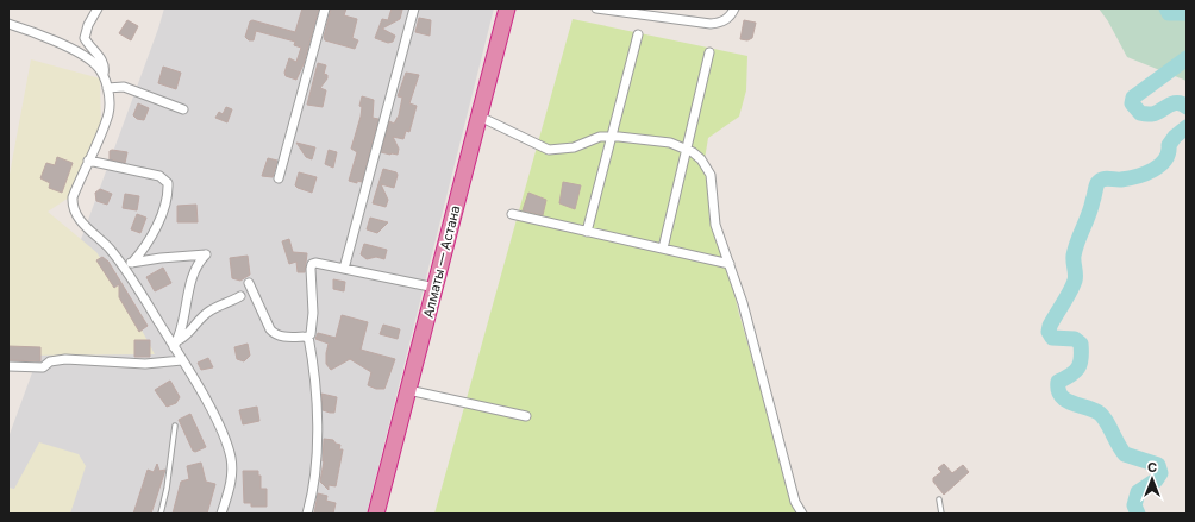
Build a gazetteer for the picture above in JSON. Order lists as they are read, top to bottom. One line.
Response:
{"streets":{"highway":["Алматы — Астана"]},"north":"top"}
